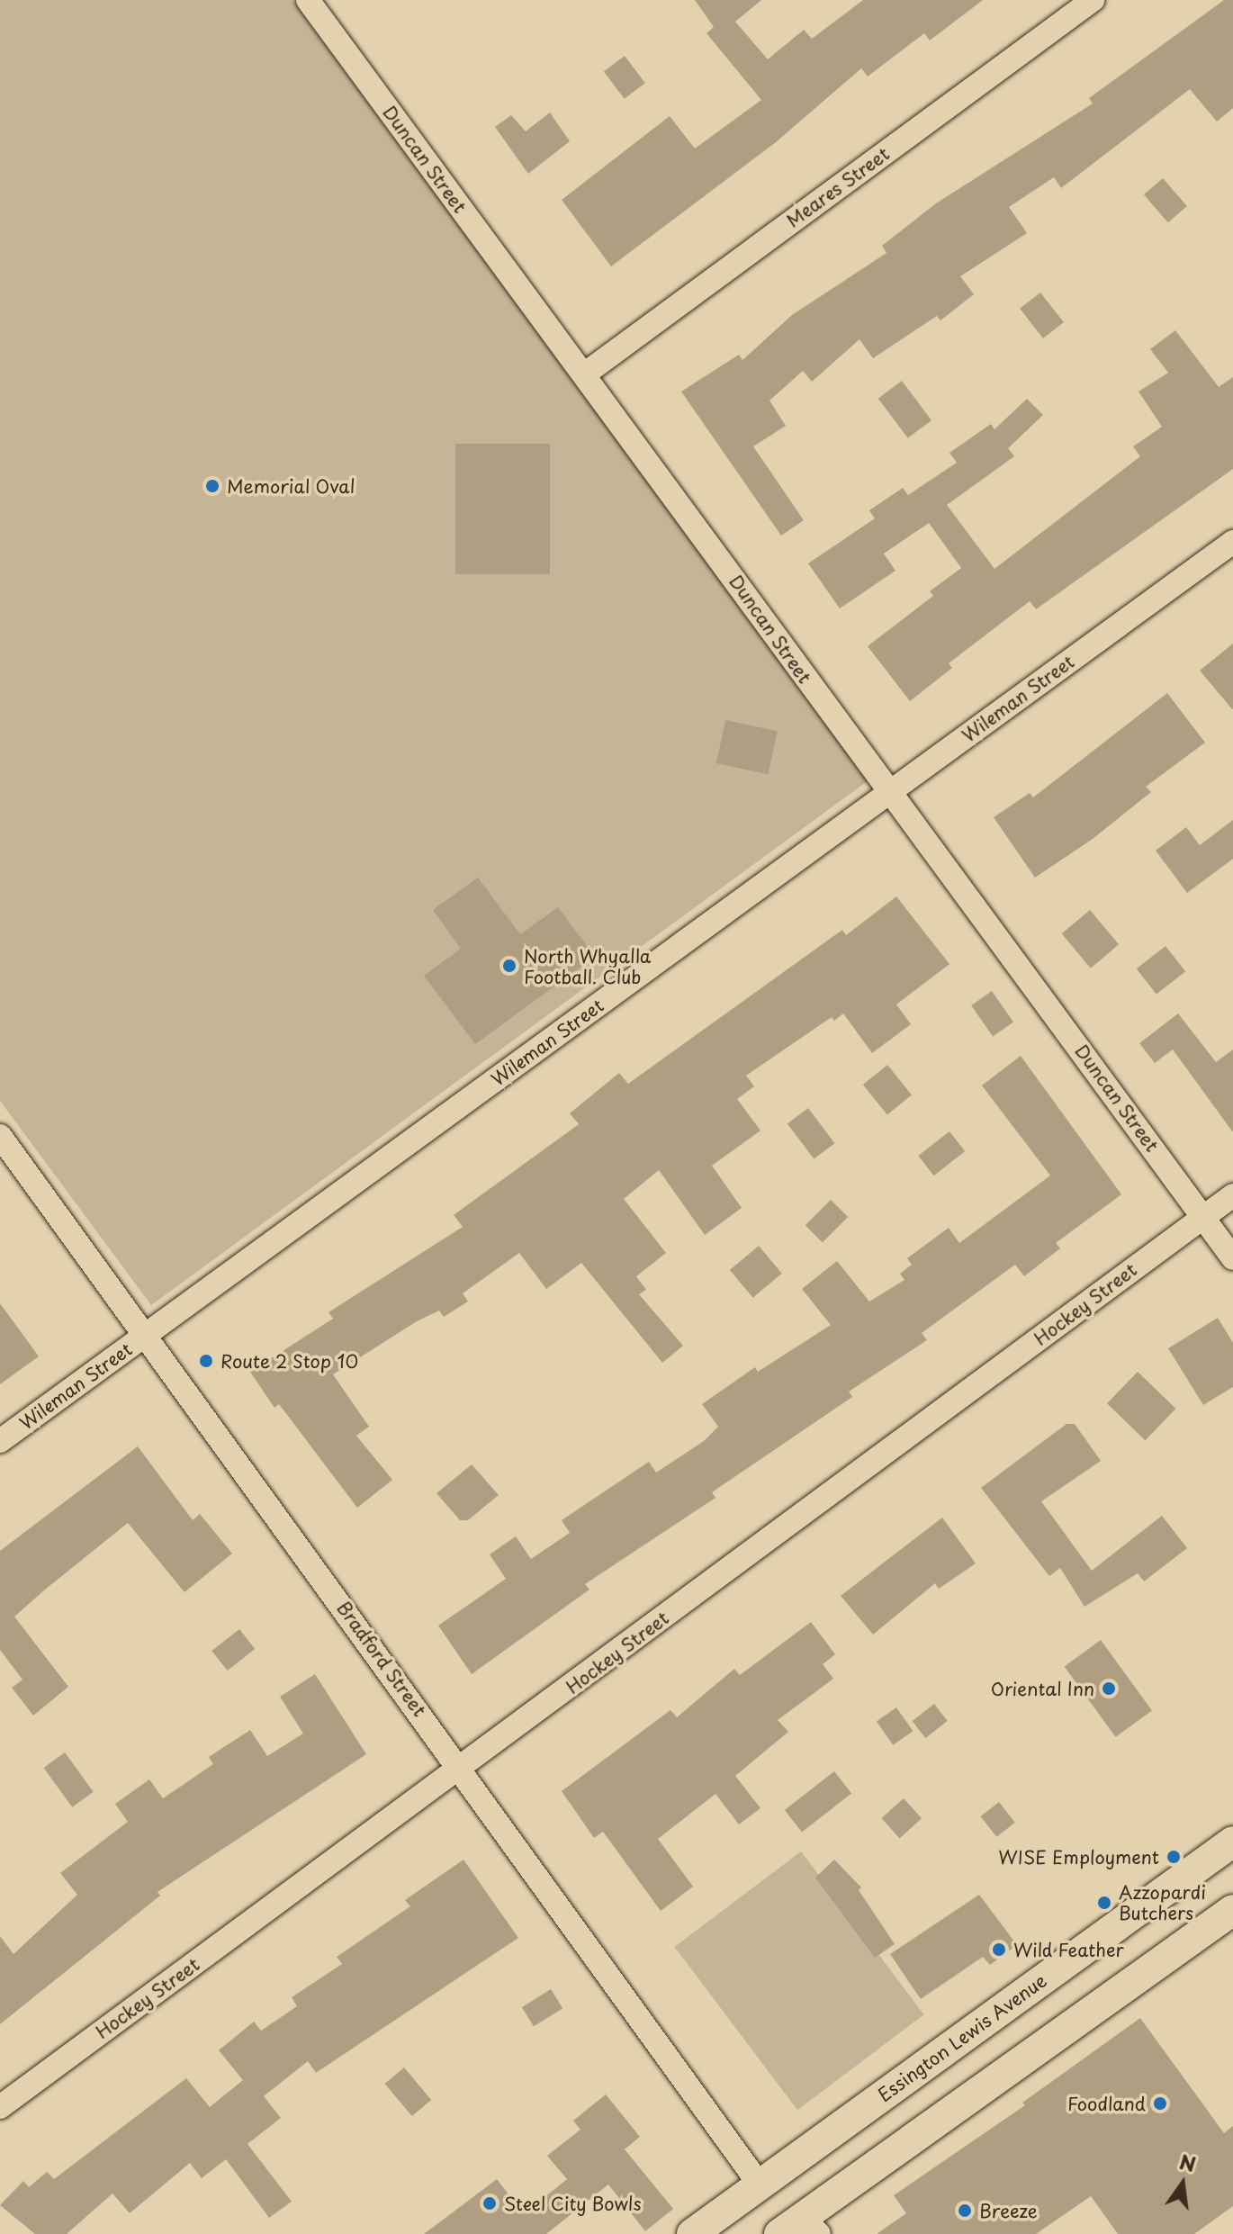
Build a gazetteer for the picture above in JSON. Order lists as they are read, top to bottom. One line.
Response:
{"streets":{"street":["Duncan Street","Meares Street","Wileman Street","Hockey Street","Bradford Street","Essington Lewis Avenue"]},"crossings":[["Duncan Street","Meares Street"],["Duncan Street","Wileman Street"],["Duncan Street","Hockey Street"],["Wileman Street","Bradford Street"],["Hockey Street","Bradford Street"],["Bradford Street","Essington Lewis Avenue"]],"places":["Memorial Oval","North Whyalla Football. Club","Route 2 Stop 10","Oriental Inn","WISE Employment","Azzopardi Butchers","Wild Feather","Foodland","Steel City Bowls","Breeze"],"north":"top"}
